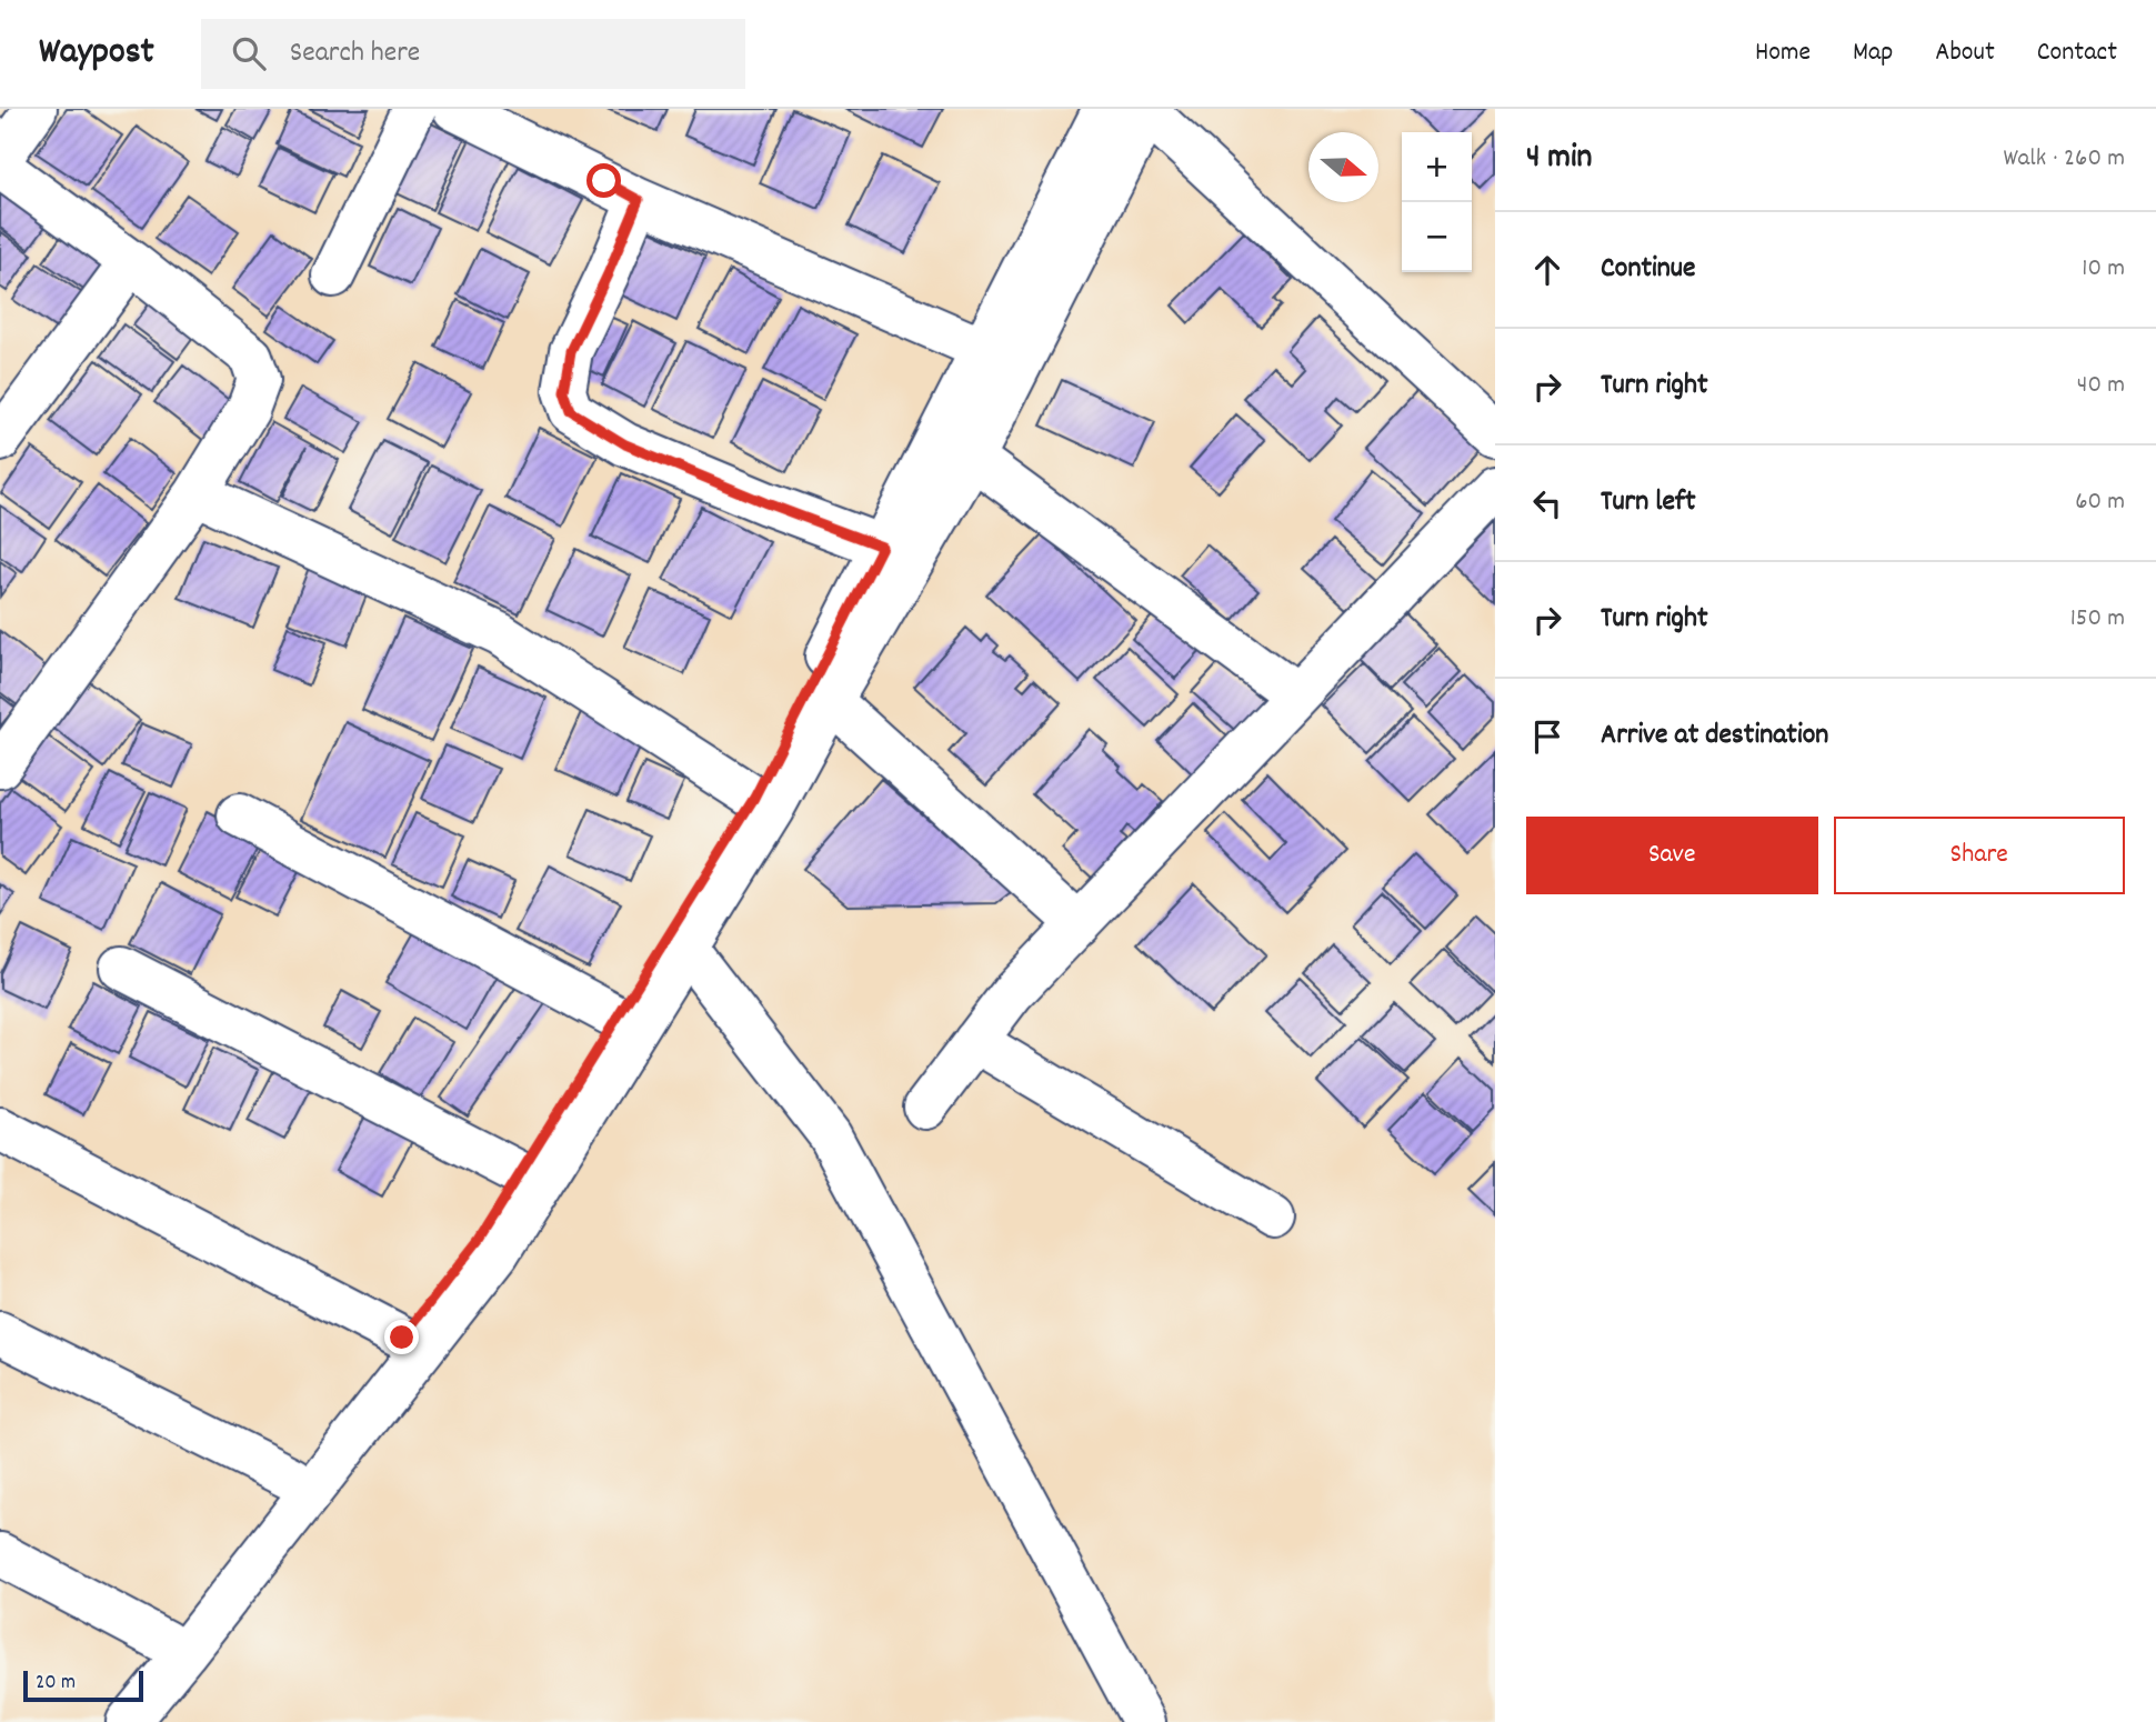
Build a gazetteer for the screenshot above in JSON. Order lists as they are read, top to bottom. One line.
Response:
{"scale_bar":"20 m","north":"right","page":{"header":"Waypost","search":"Search here","nav":["Home","Map","About","Contact"],"heading":["4 min","Walk · 260 m"],"map_buttons":["+","−"],"list":[["Continue","10 m"],["Turn right","40 m"],["Turn left","60 m"],["Turn right","150 m"],"Arrive at destination"],"buttons":["Save","Share"],"scale":"20 m"}}
